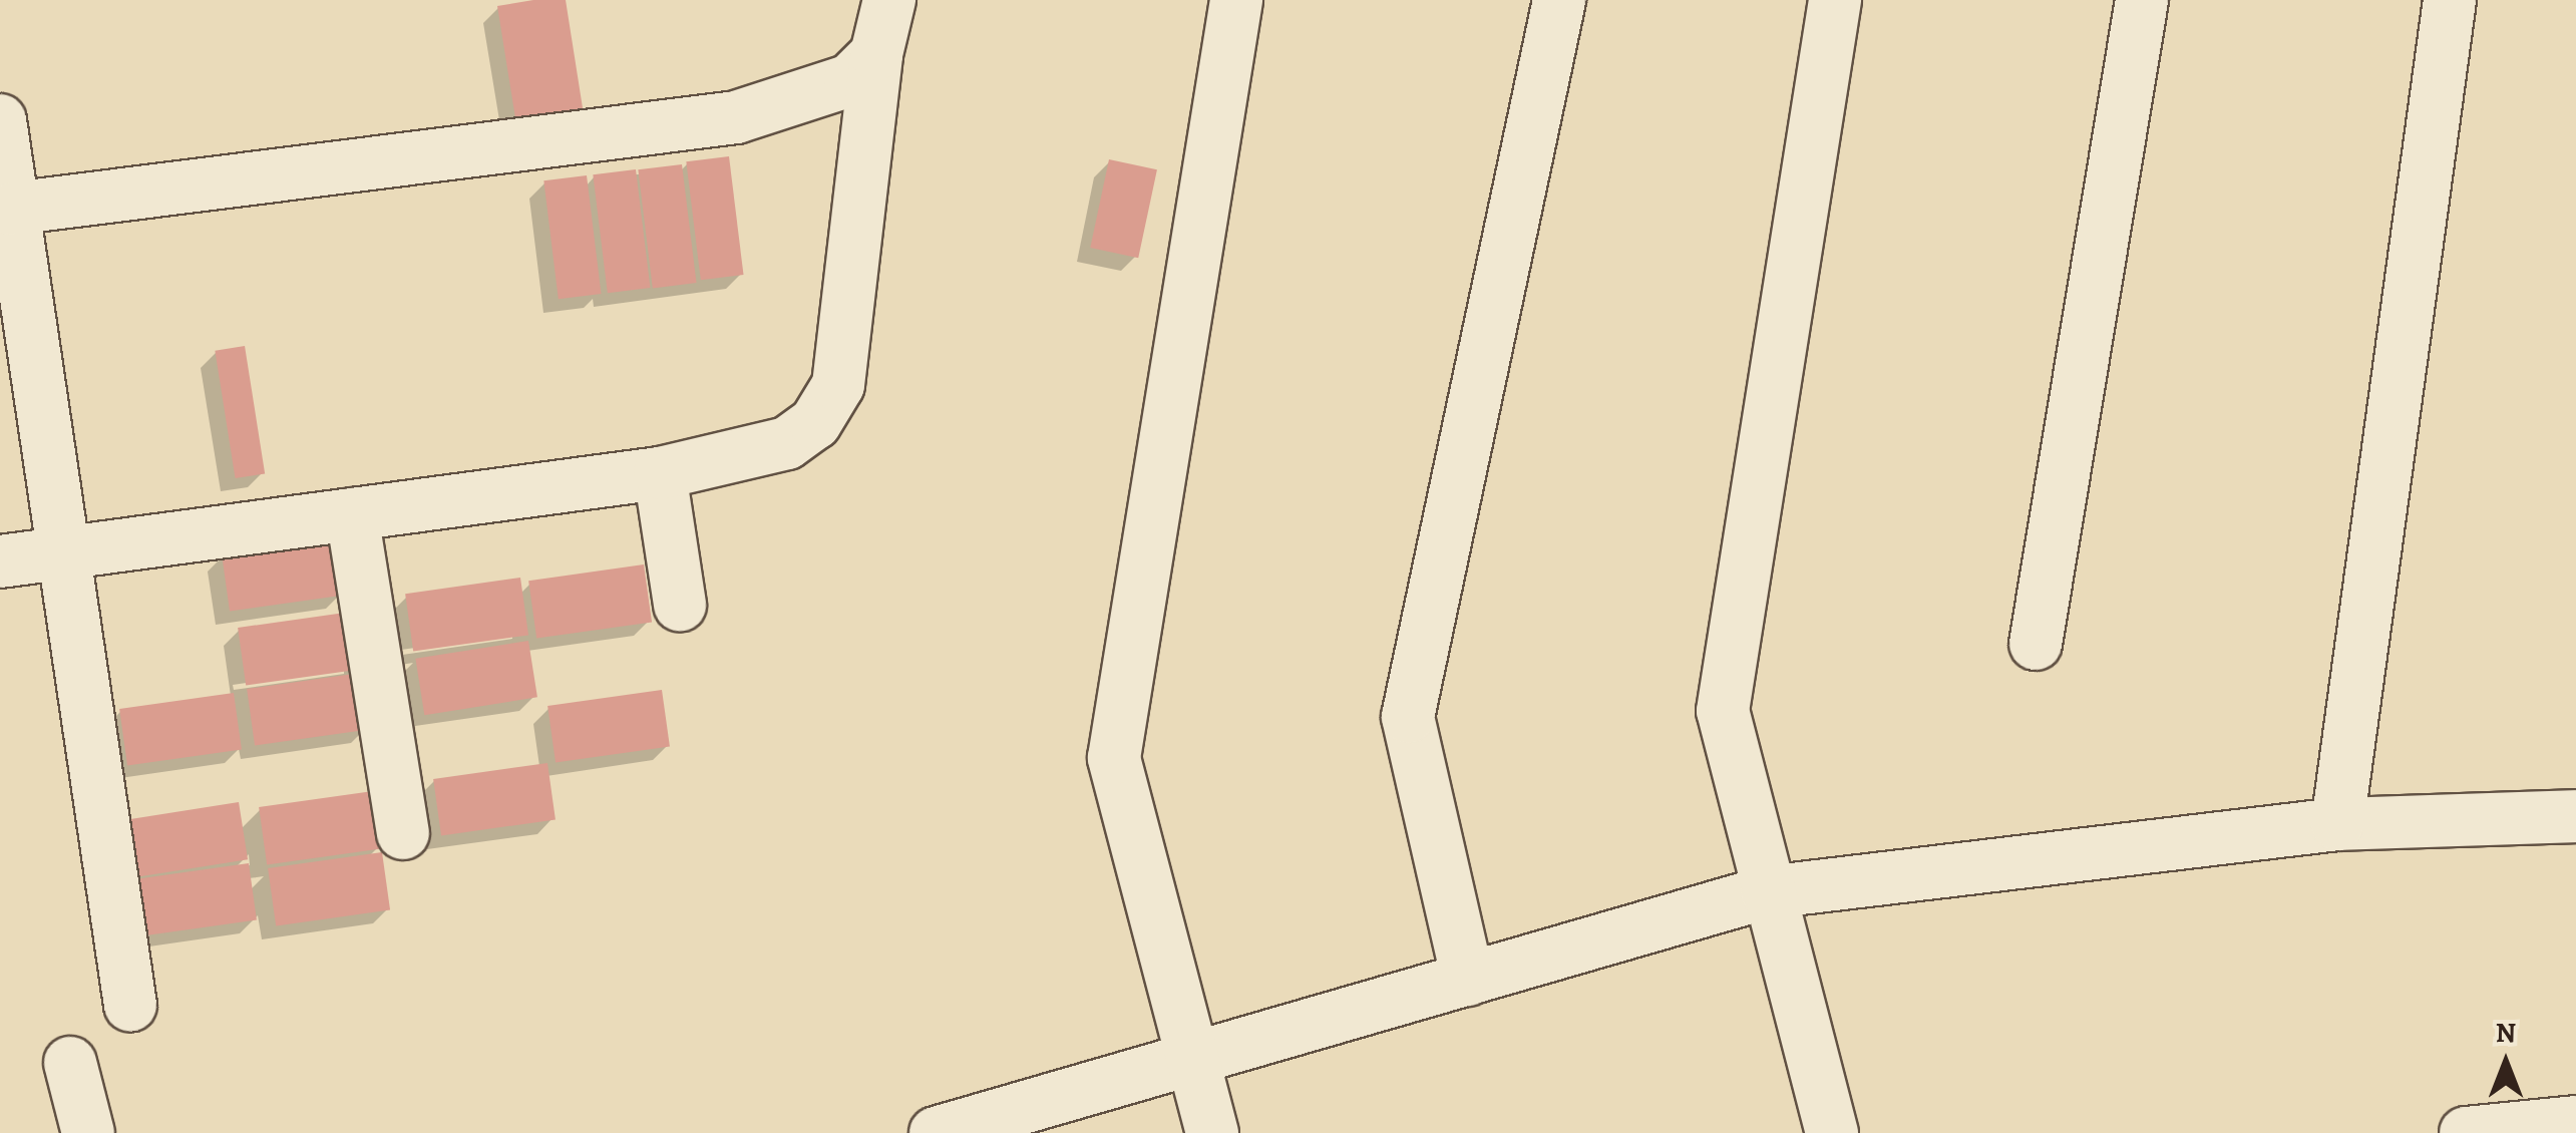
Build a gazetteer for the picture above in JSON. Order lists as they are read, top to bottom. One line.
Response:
{"north":"top"}
